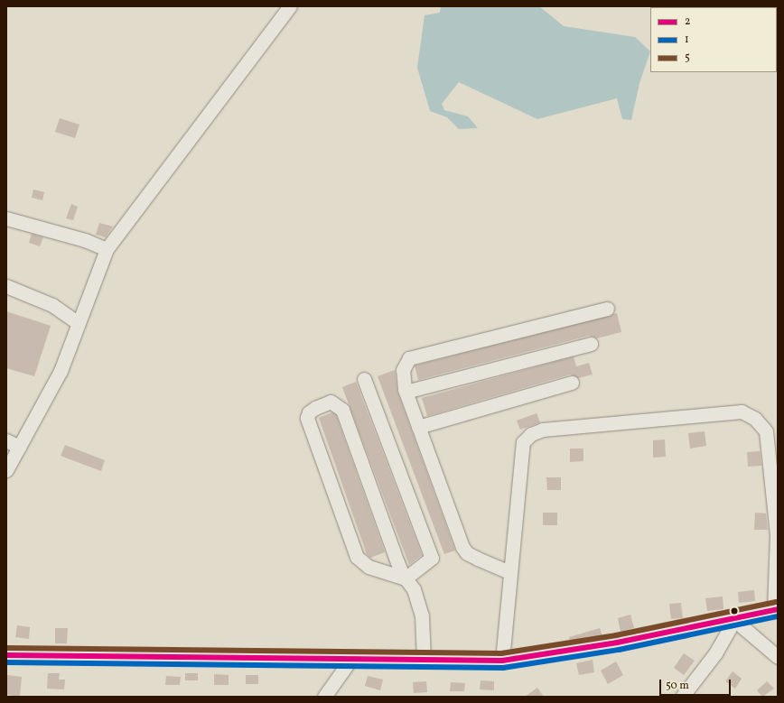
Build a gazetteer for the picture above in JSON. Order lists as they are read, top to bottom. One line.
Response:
{"lines":["transit line 5","transit line 2","transit line 1"],"legend":["2","1","5"],"scale_bar":"50 m"}
